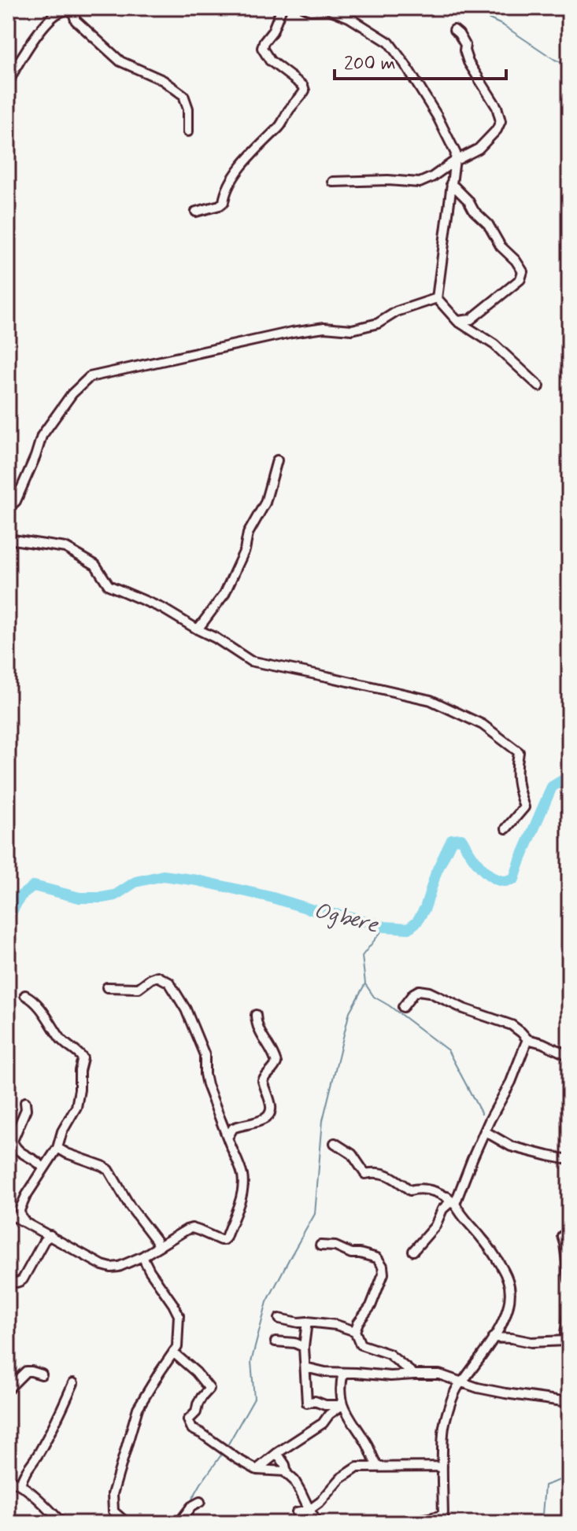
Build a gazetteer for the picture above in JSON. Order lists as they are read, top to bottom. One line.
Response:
{"water":["Ogbere"],"scale_bar":"200 m"}
